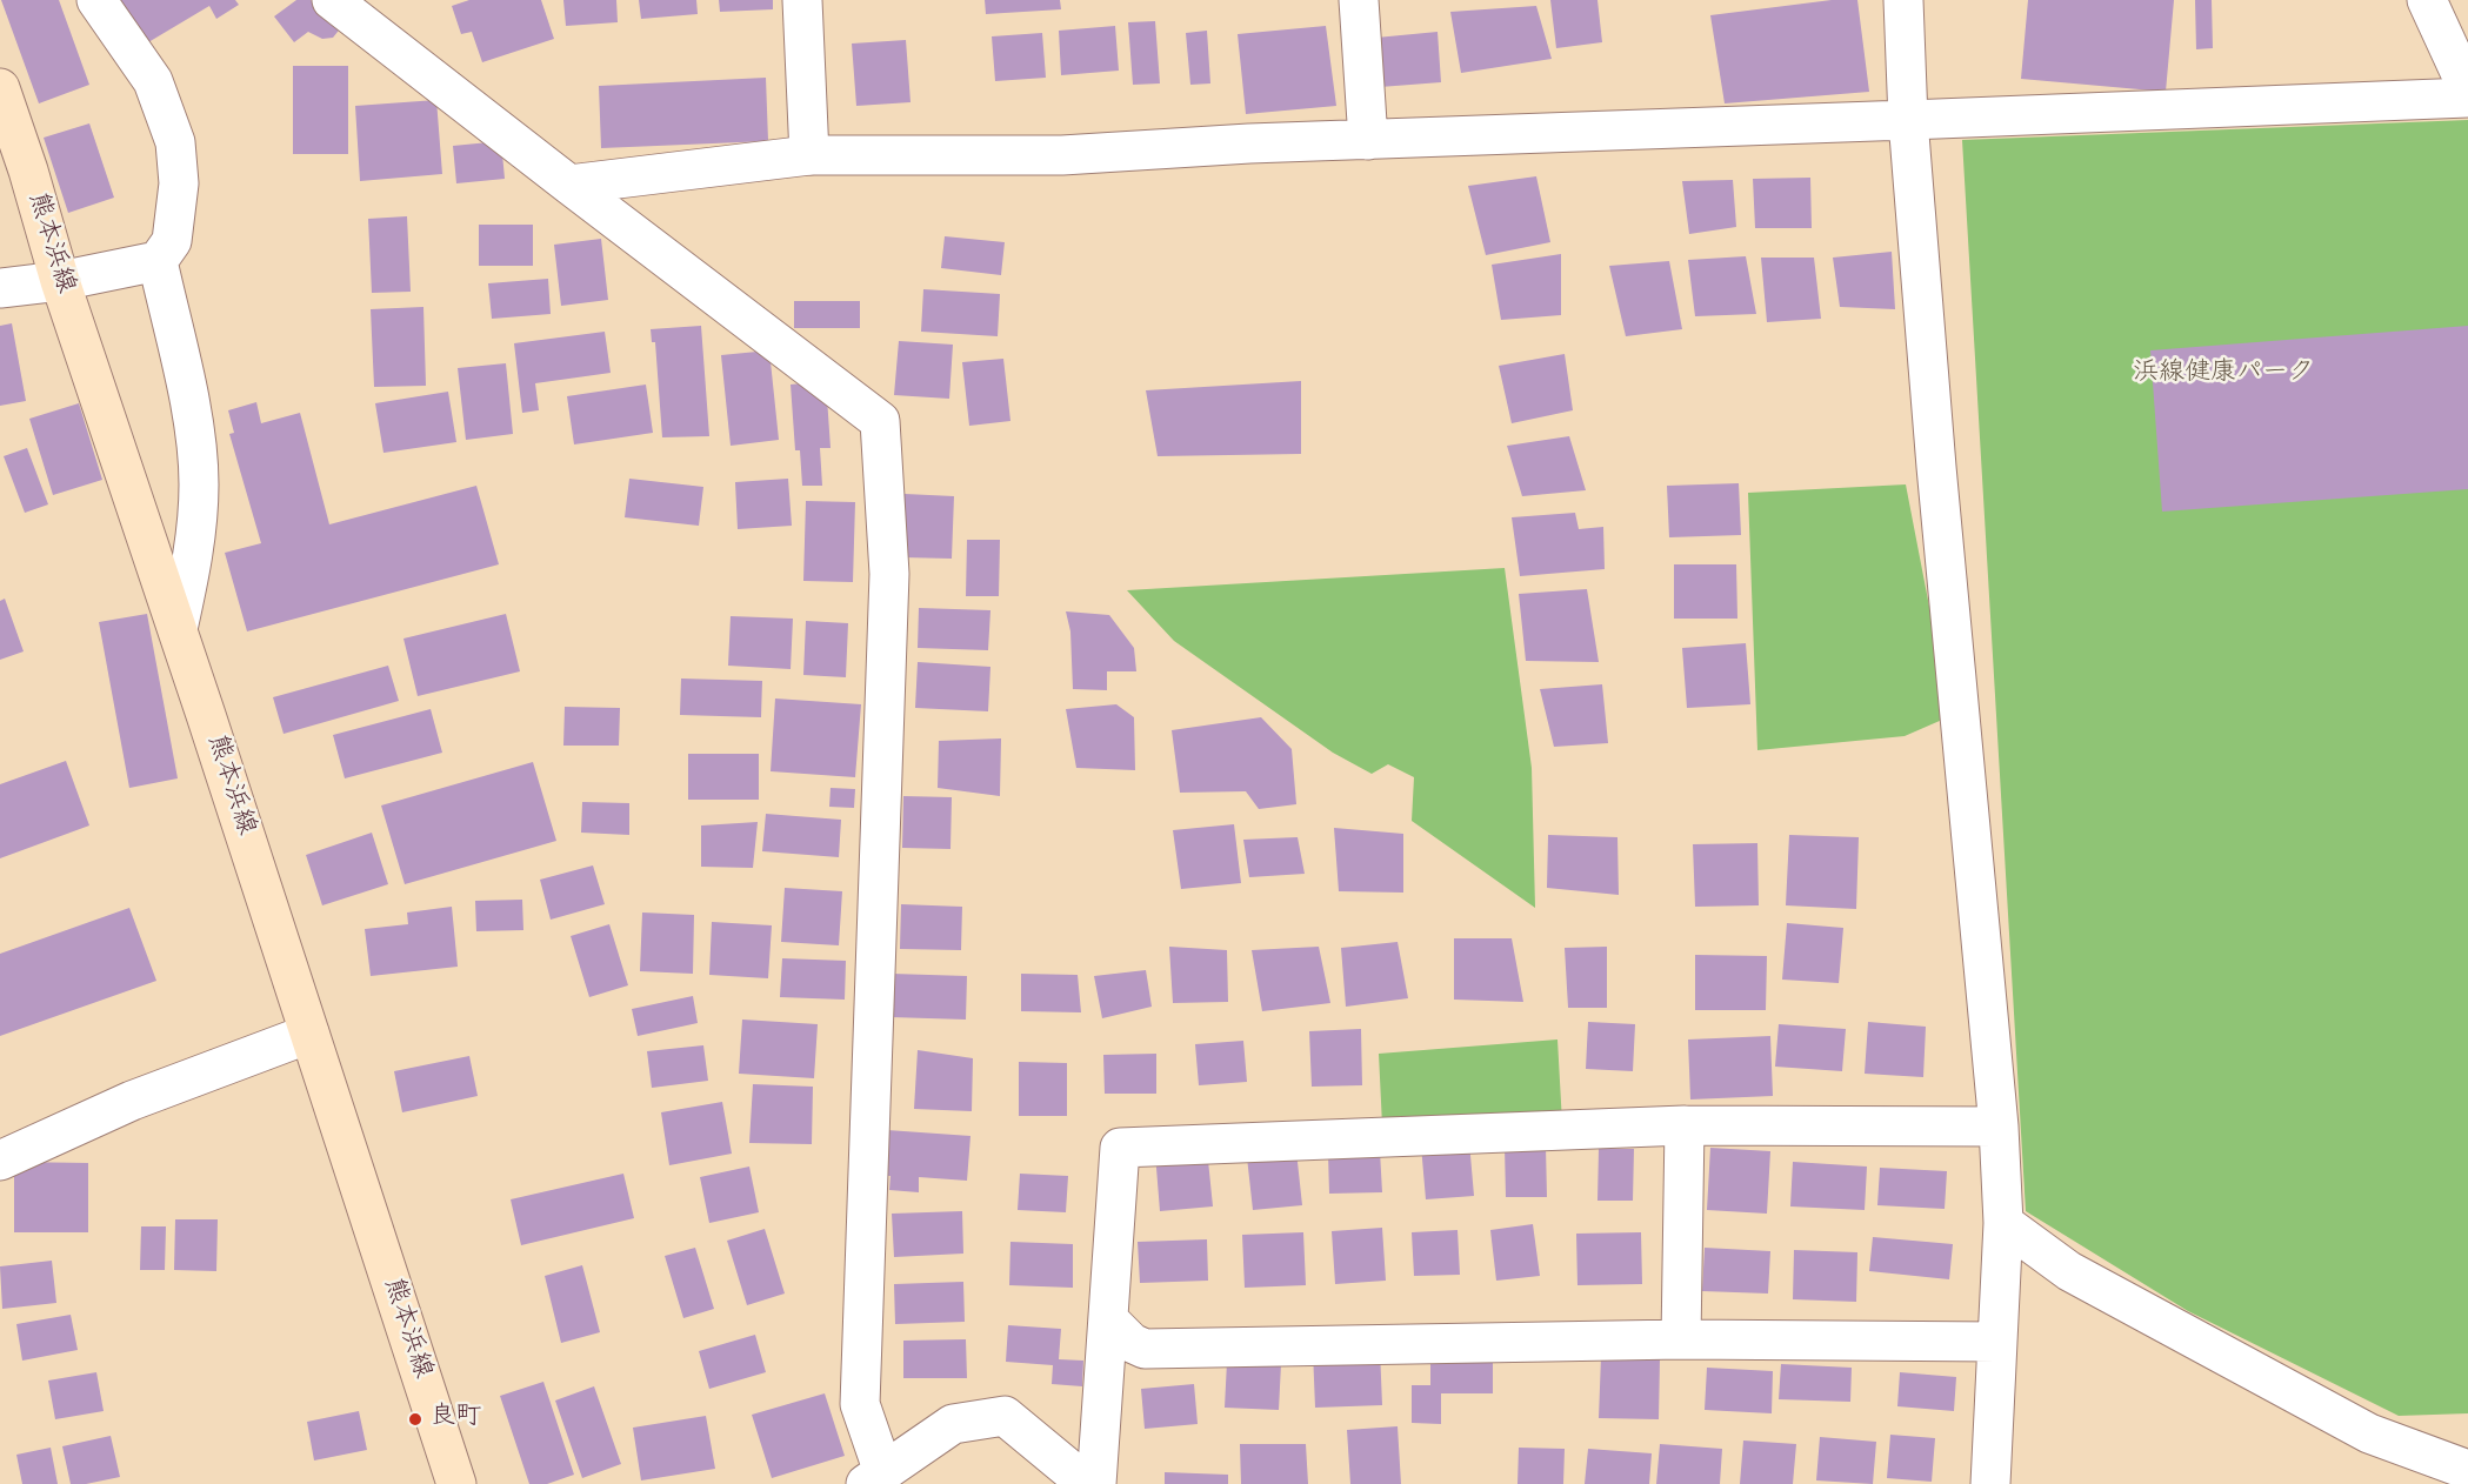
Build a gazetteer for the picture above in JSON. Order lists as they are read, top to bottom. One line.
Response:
{"streets":{"main road":["熊本浜線"]},"parks":["浜線健康パーク"],"places":["良町"]}
